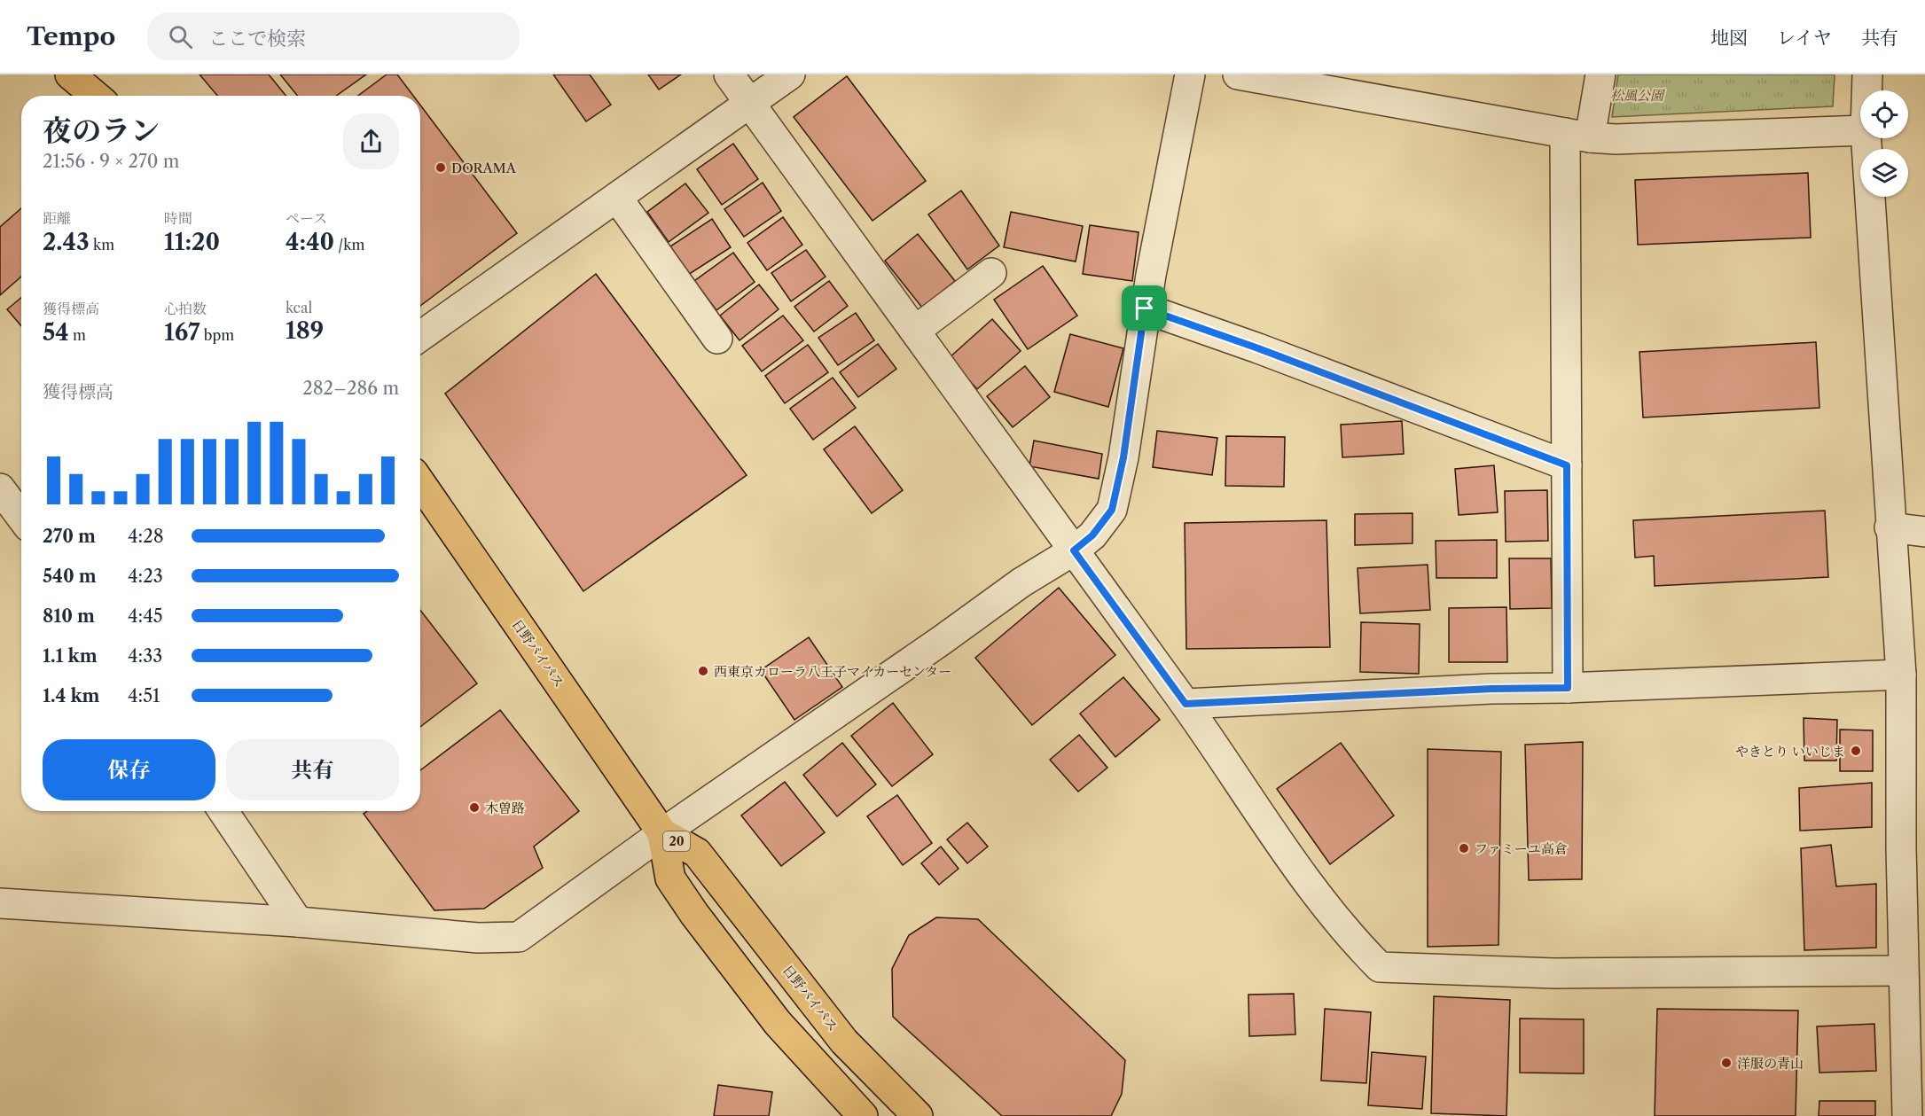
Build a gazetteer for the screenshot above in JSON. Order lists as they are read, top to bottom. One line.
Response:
{"streets":{"highway":["日野バイパス","20"]},"parks":["松風公園"],"places":["DORAMA","西東京カローラ八王子マイカーセンター","やきとり いいじま","木曽路","ファミーユ高倉","洋服の青山"],"page":{"header":"Tempo","search":"ここで検索","nav":["地図","レイヤ","共有"],"heading":["夜のラン","21:56 · 9 × 270 m"],"stats":[["距離","2.43 km"],["時間","11:20"],["ペース","4:40 /km"],["獲得標高","54 m"],["心拍数","167 bpm"],["kcal","189"]],"chart":["獲得標高","282–286 m"],"list":[{"name":"270 m","note":"4:28"},{"name":"540 m","note":"4:23"},{"name":"810 m","note":"4:45"},{"name":"1.1 km","note":"4:33"},{"name":"1.4 km","note":"4:51"}],"buttons":["保存","共有"]}}
